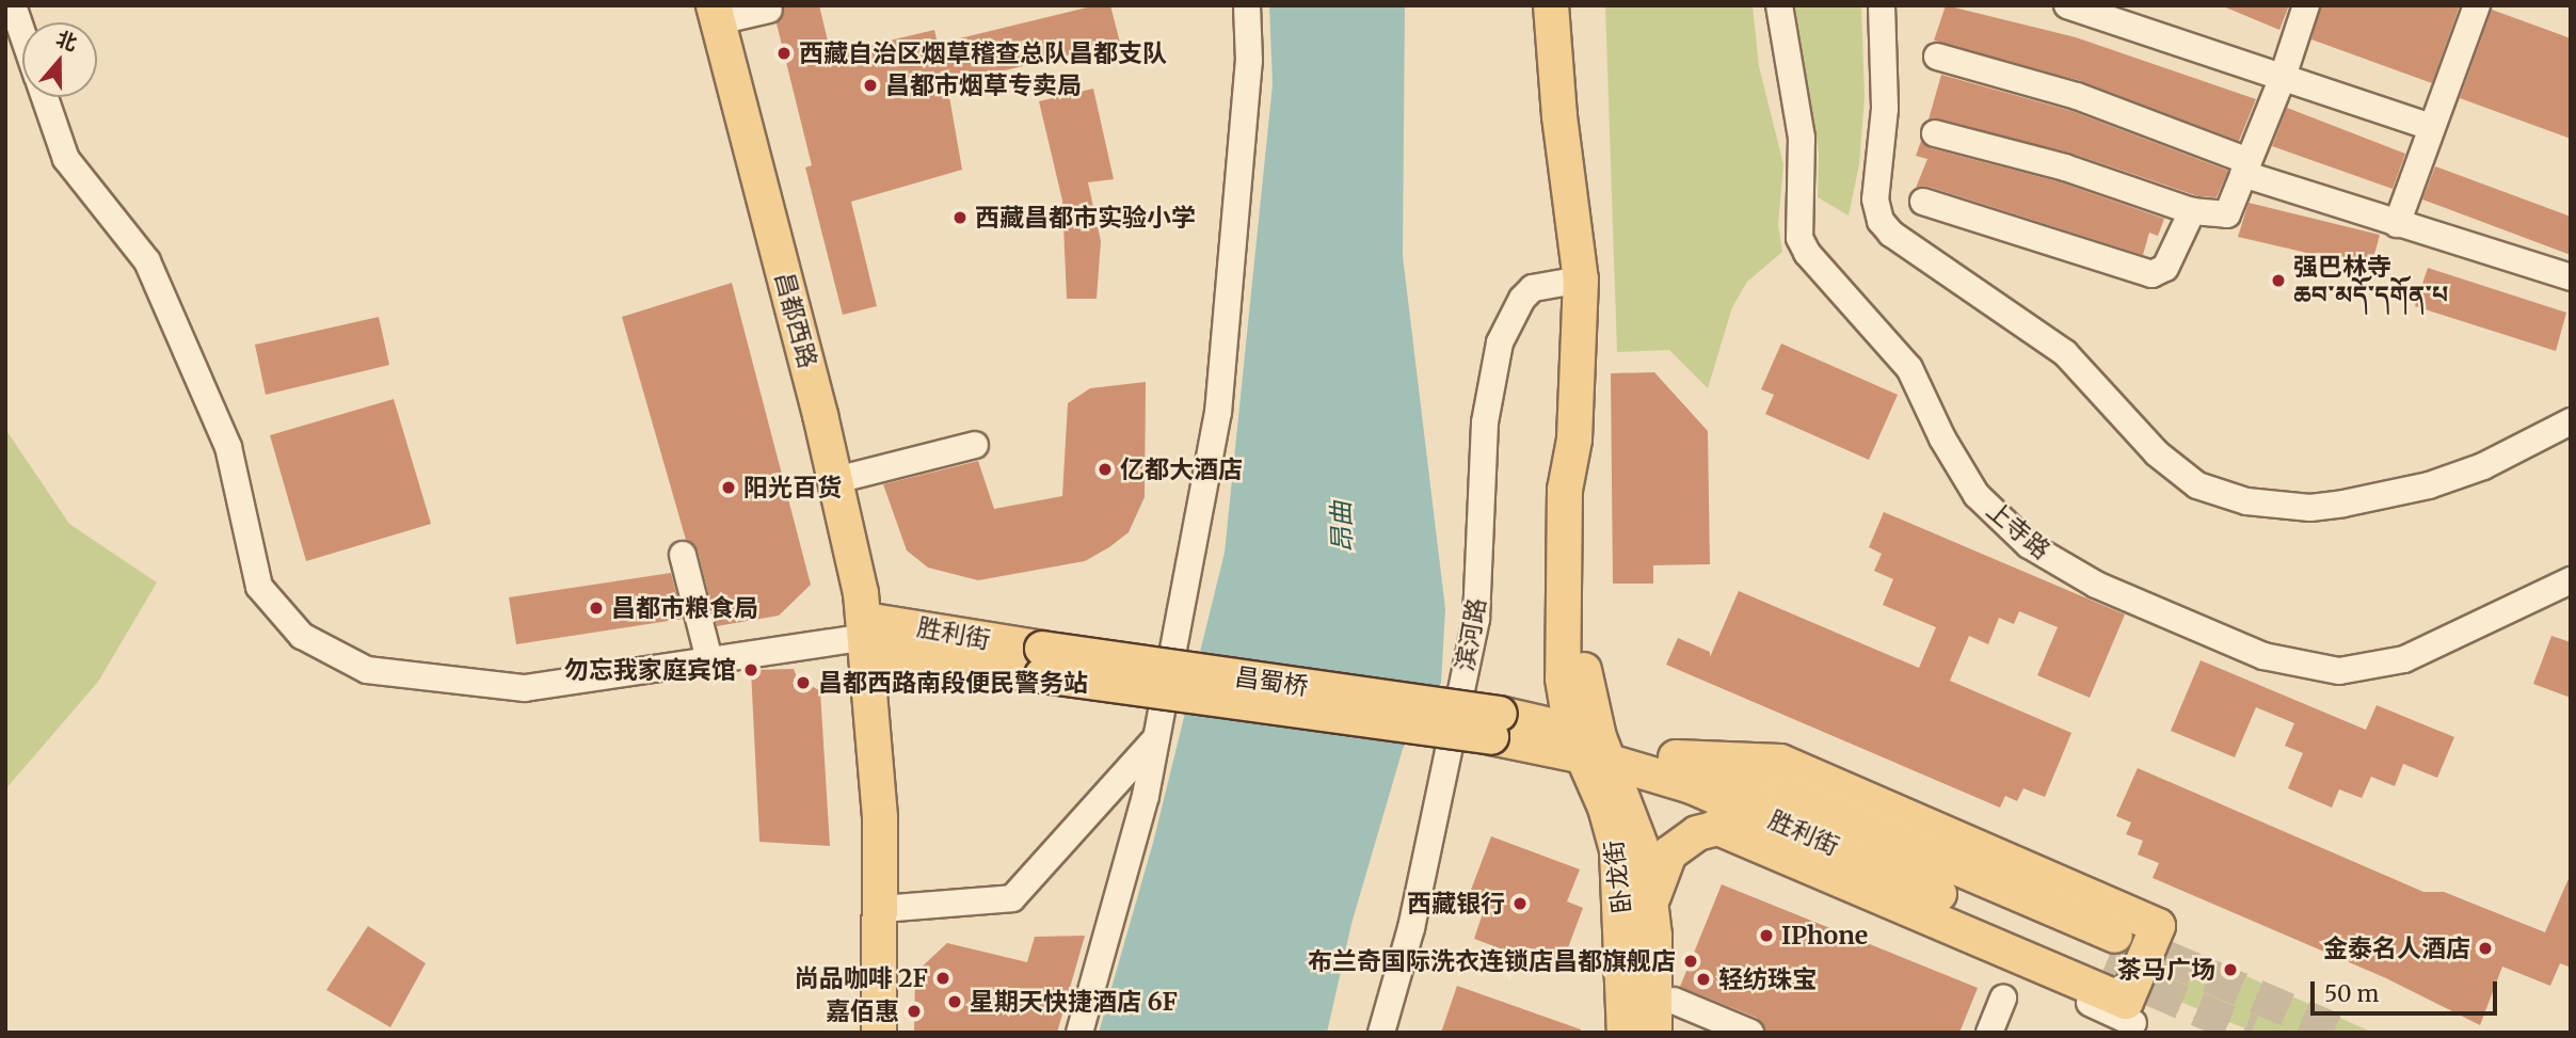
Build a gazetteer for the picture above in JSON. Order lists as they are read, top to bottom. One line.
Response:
{"streets":{"main road":["昌都西路","胜利街","昌蜀桥","卧龙街"],"street":["上寺路","滨河路"]},"crossings":[["昌都西路","胜利街"],["胜利街","昌蜀桥"],["胜利街","卧龙街"]],"water":["昂曲"],"places":["西藏自治区烟草稽查总队昌都支队","昌都市烟草专卖局","西藏昌都市实验小学","强巴林寺 ཆབ་མདོ་དགོན་པ","亿都大酒店","阳光百货","昌都市粮食局","勿忘我家庭宾馆","昌都西路南段便民警务站","西藏银行","IPhone","金泰名人酒店","布兰奇国际洗衣连锁店昌都旗舰店","茶马广场","尚品咖啡 2F","轻纺珠宝","星期天快捷酒店 6F","嘉佰惠"],"scale_bar":"50 m","north":"top"}
